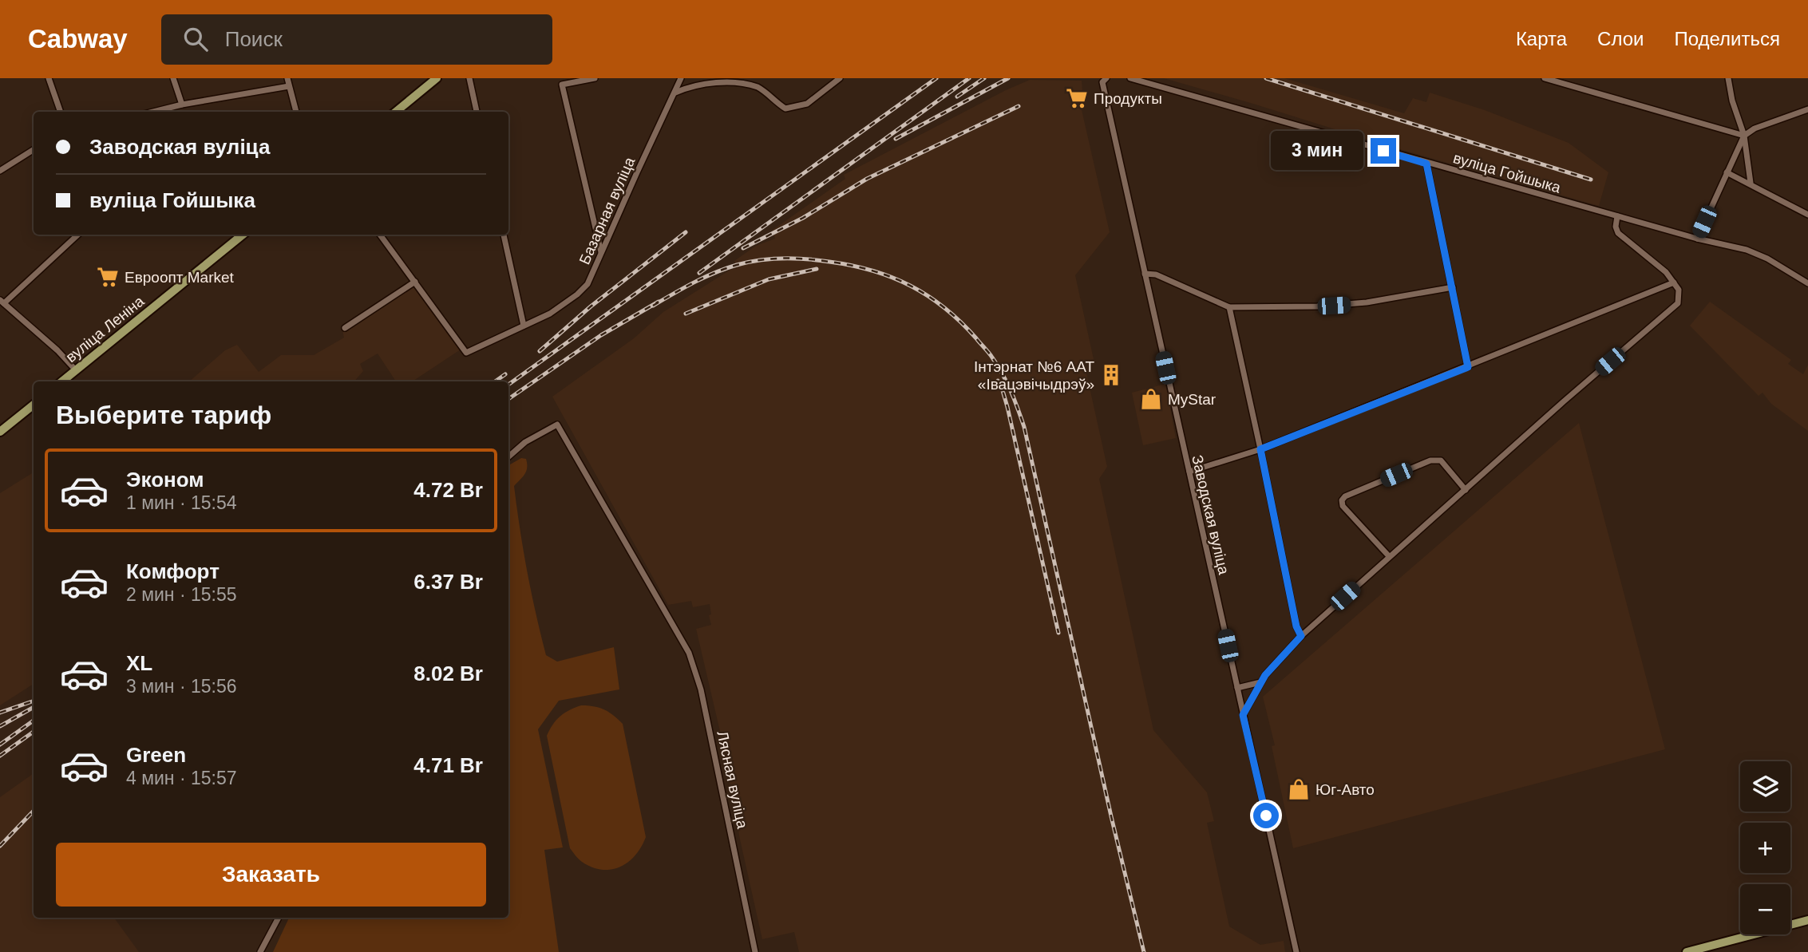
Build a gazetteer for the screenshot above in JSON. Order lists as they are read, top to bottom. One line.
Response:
{"streets":{"main road":["вуліца Леніна"],"street":["вуліца Гойшыка","Базарная вуліца","Заводская вуліца","Лясная вуліца"]},"places":{"supermarket":["Продукты","Евроопт Market"],"building":["Інтэрнат №6 ААТ «Івацэвічыдрэў»"],"shop":["MyStar","Юг-Авто"]},"page":{"header":"Cabway","search":"Поиск","nav":["Карта","Слои","Поделиться"],"banner":["Заводская вуліца","вуліца Гойшыка"],"bubble":"3 мин","heading":"Выберите тариф","list":[{"name":"Эконом","note":"1 мин · 15:54","value":"4.72 Br"},{"name":"Комфорт","note":"2 мин · 15:55","value":"6.37 Br"},{"name":"XL","note":"3 мин · 15:56","value":"8.02 Br"},{"name":"Green","note":"4 мин · 15:57","value":"4.71 Br"}],"map_buttons":["+","−"],"buttons":"Заказать"}}
